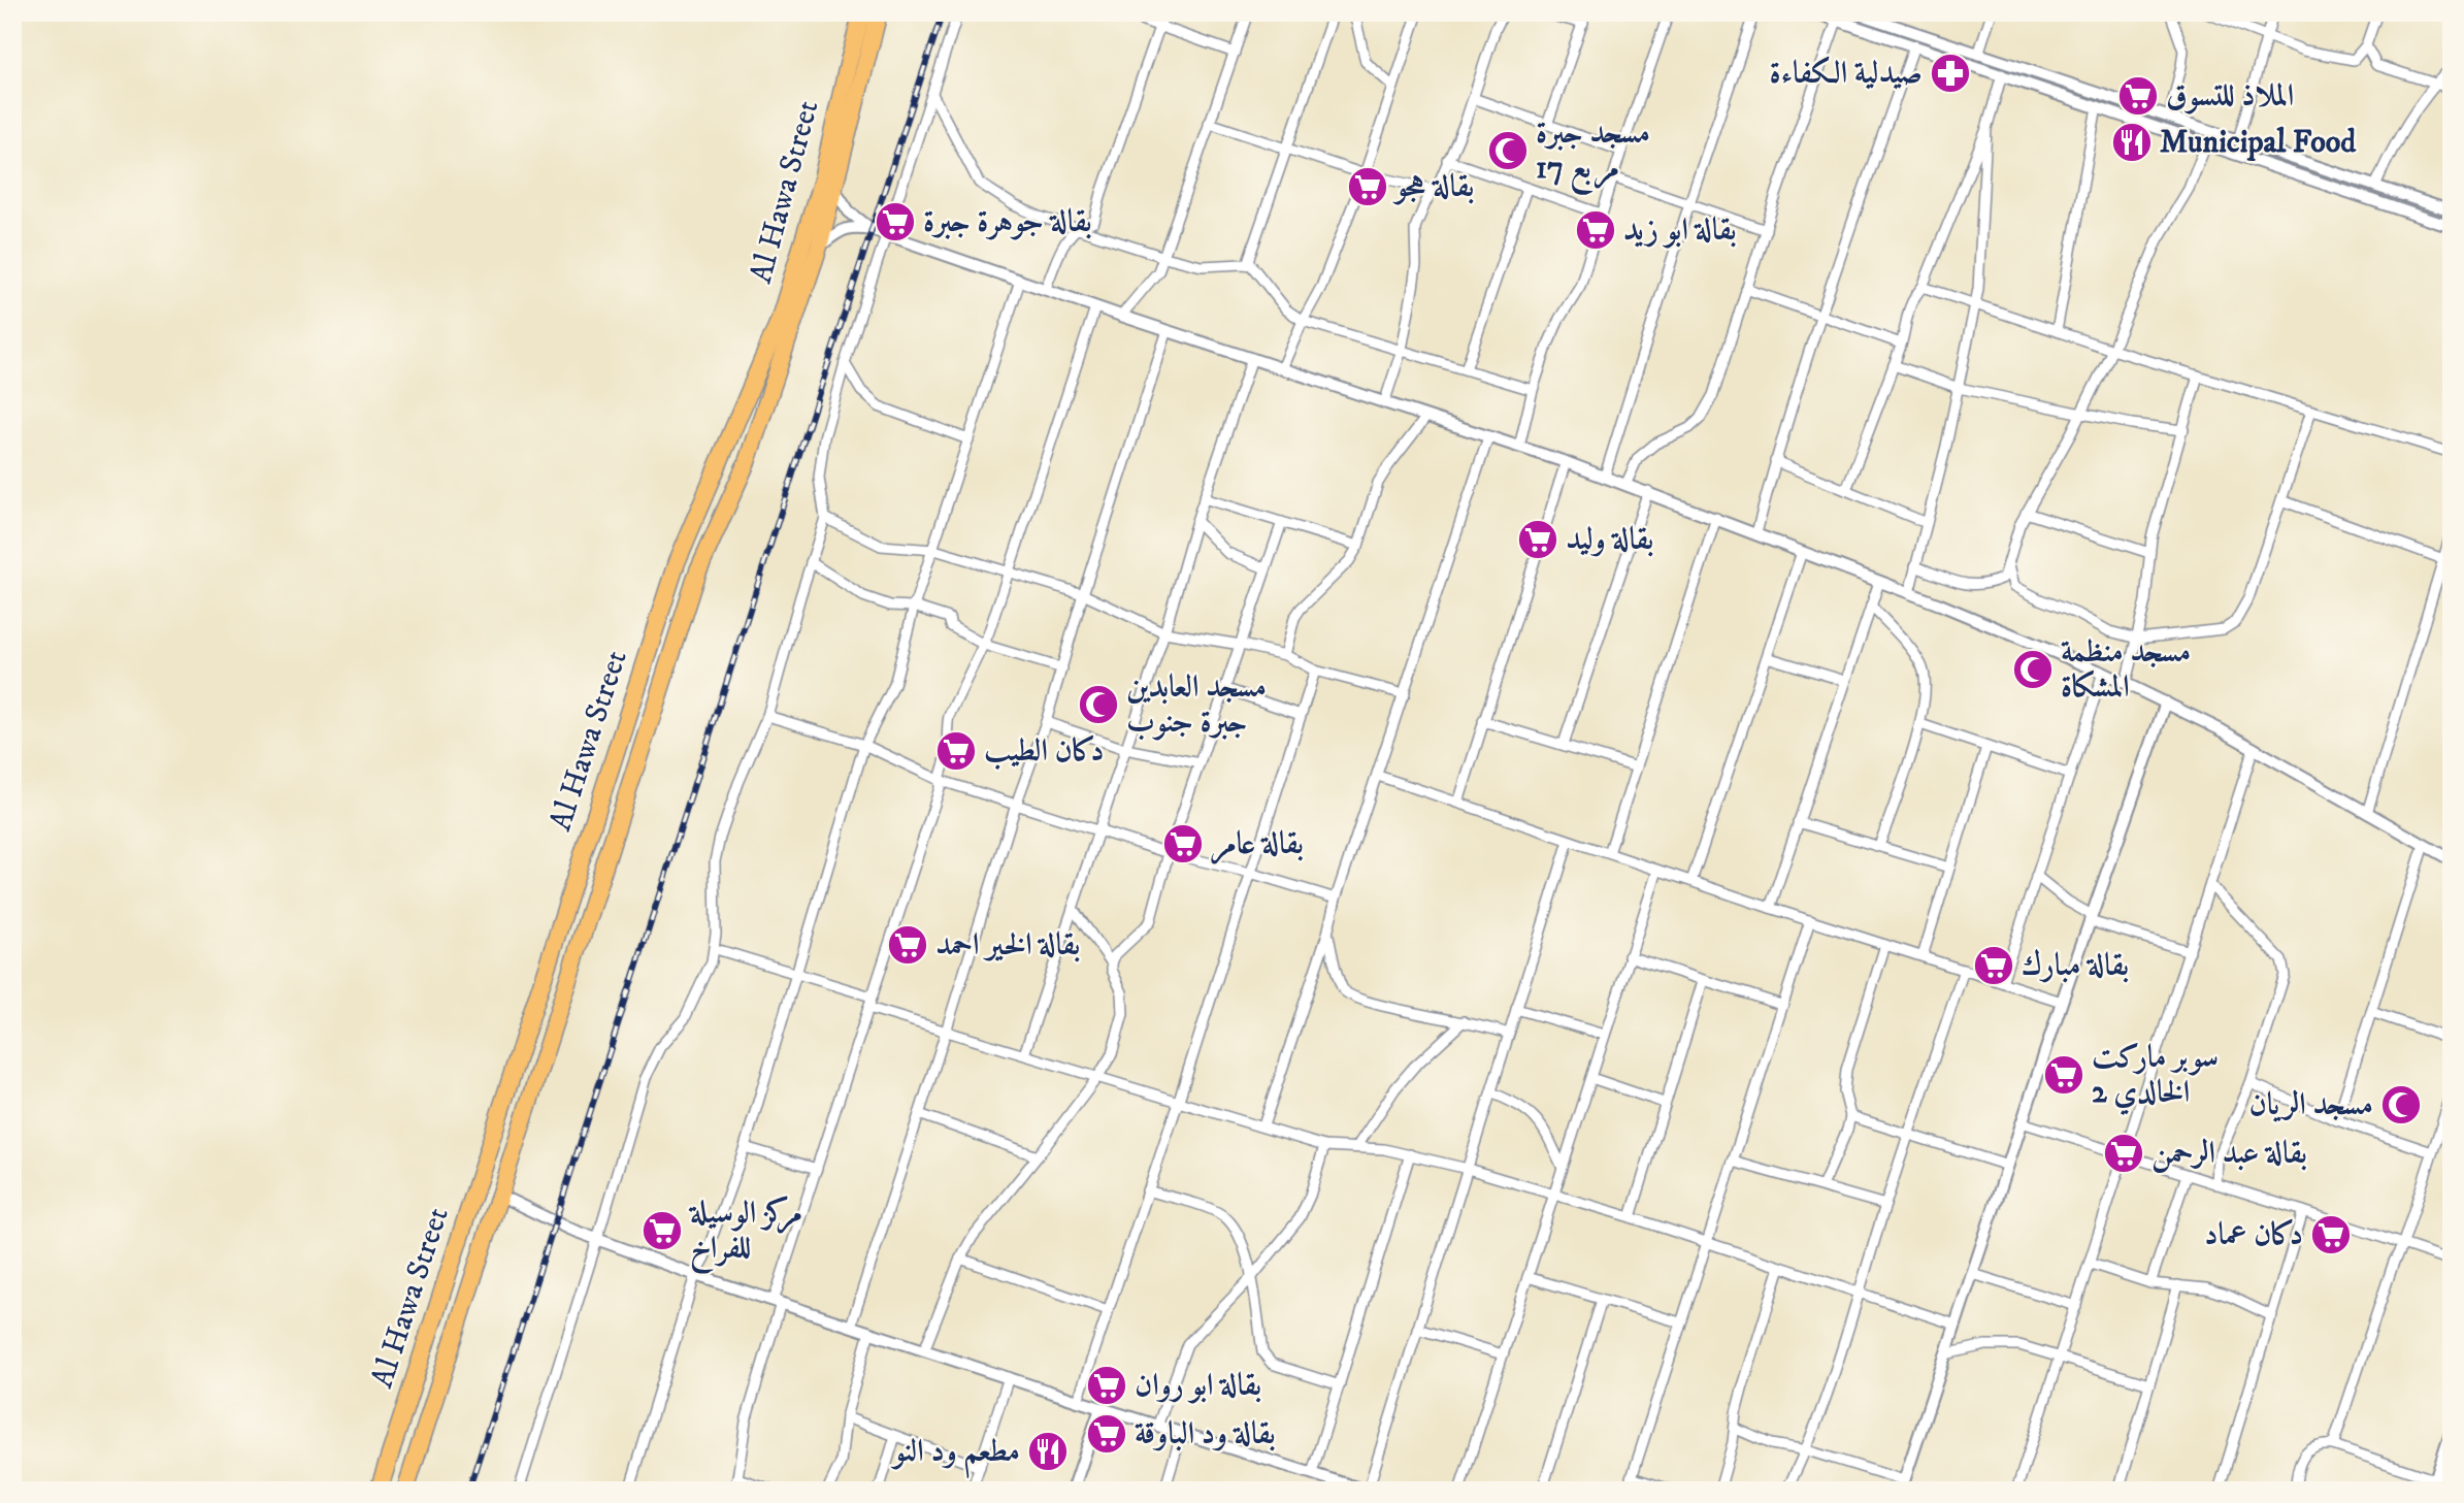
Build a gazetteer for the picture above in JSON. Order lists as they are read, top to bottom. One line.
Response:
{"streets":{"highway":["Al Hawa Street"]},"places":{"pharmacy":["صيدلية الكفاءة"],"supermarket":["الملاذ للتسوق","بقالة هجو","بقالة جوهرة جبرة","بقالة ابو زيد","بقالة وليد","دكان الطيب","بقالة عامر","بقالة الخير احمد","بقالة مبارك","سوبر ماركت الخالدي 2","بقالة عبد الرحمن","مركز الوسيلة للفراخ","دكان عماد","بقالة ابو روان","بقالة ود الباوقة"],"restaurant":["Municipal Food","مطعم ود النو"],"mosque":["مسجد جبرة مربع 17","مسجد منظمة المشكاة","مسجد العابدين جبرة جنوب","مسجد الريان"]}}
